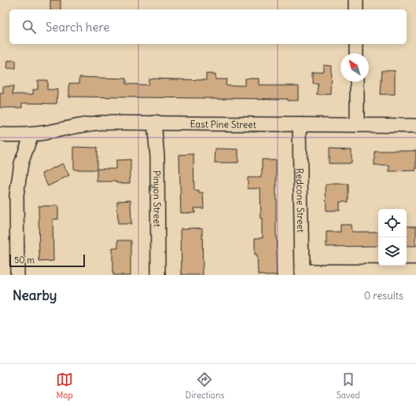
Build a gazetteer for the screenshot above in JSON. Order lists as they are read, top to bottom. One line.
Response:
{"streets":{"street":["East Pine Street","Pinyon Street","Redcone Street"]},"crossings":[["East Pine Street","Pinyon Street"],["East Pine Street","Redcone Street"]],"scale_bar":"50 m","north":"top left","page":{"search":"Search here","scale":"50 m","heading":["Nearby","0 results"],"nav":["Map","Directions","Saved"]}}
